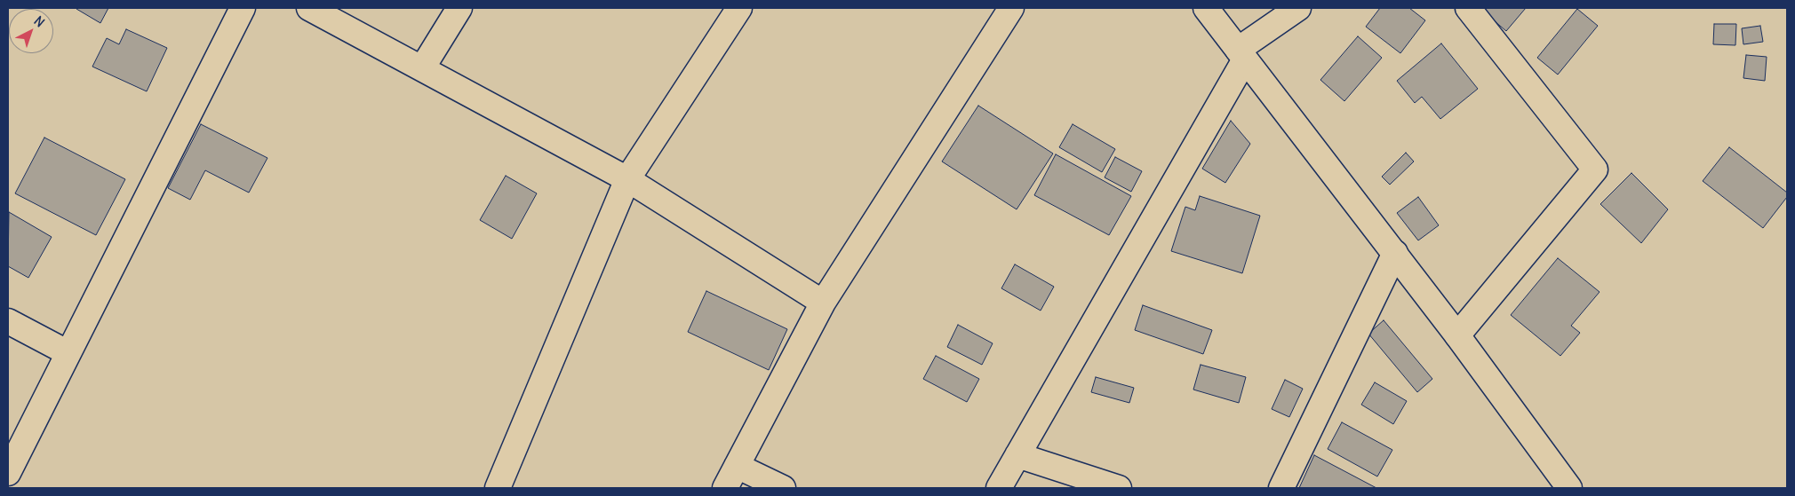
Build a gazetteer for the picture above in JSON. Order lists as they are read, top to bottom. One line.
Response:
{"north":"top right"}
